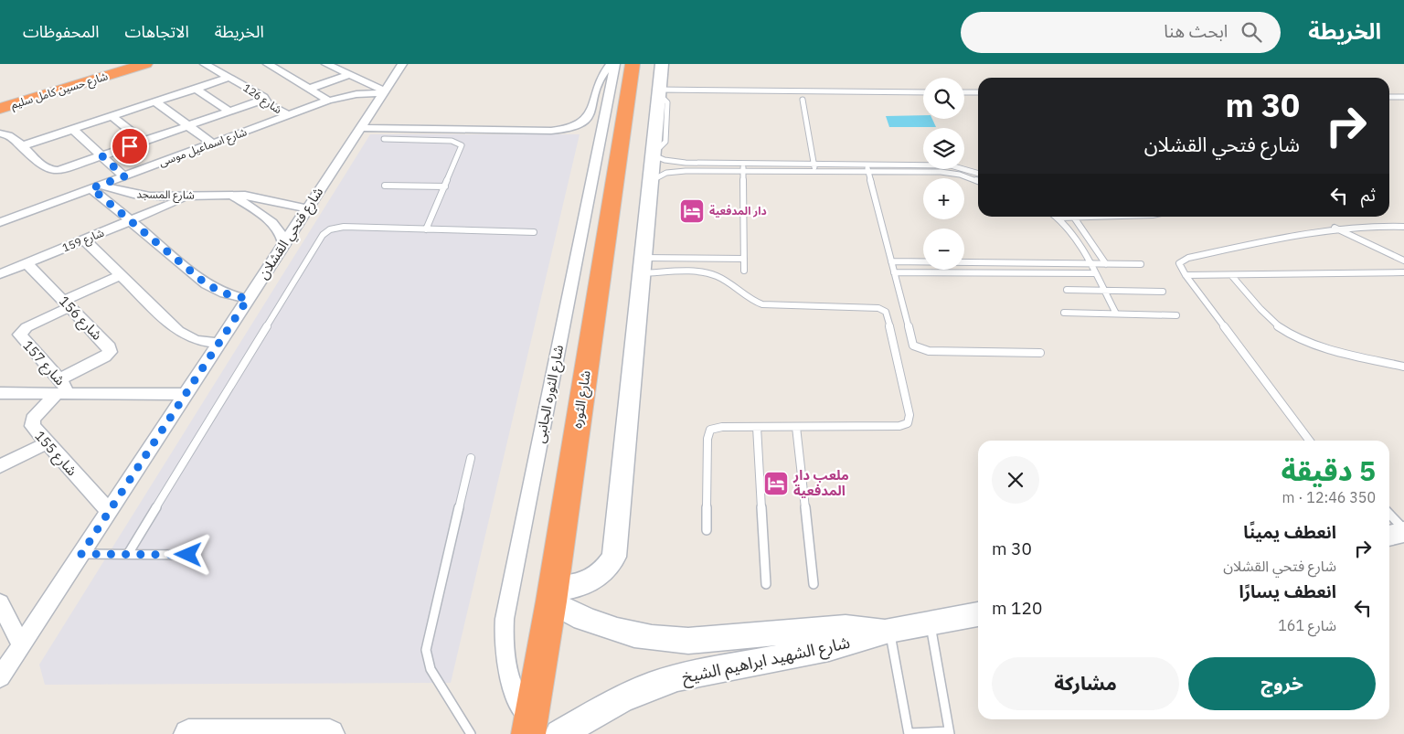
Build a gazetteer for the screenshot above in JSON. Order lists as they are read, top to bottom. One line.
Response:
{"streets":{"highway":["شارع حسين كامل سليم","شارع الثوره"],"street":["شارع 126","شارع اسماعيل موسى","شارع المسجد","شارع فتحي القشلان","شارع 159","شارع 156","شارع 157","شارع الثوره الجانبى","شارع 155","شارع الشهيد ابراهيم الشيخ"]},"crossings":[["شارع 126","شارع اسماعيل موسى"],["شارع اسماعيل موسى","شارع المسجد"],["شارع اسماعيل موسى","شارع فتحي القشلان"],["شارع المسجد","شارع فتحي القشلان"],["شارع المسجد","شارع 159"],["شارع فتحي القشلان","شارع 155"],["شارع 159","شارع 156"],["شارع 156","شارع 157"],["شارع 156","شارع 155"],["شارع 157","شارع 155"],["شارع الثوره الجانبى","شارع الثوره"]],"places":{"hotel":["دار المدفعية","ملعب دار المدفعية"]},"page":{"header":"الخريطة","search":"ابحث هنا","nav":["الخريطة","الاتجاهات","المحفوظات"],"map_buttons":["+","−"],"turn":["30 m","شارع فتحي القشلان"],"then":"ثم","heading":["5 دقيقة","350 m · 12:46"],"list":[{"name":"انعطف يمينًا","note":"شارع فتحي القشلان","value":"30 m"},{"name":"انعطف يسارًا","note":"شارع 161","value":"120 m"}],"buttons":["خروج","مشاركة"]}}
